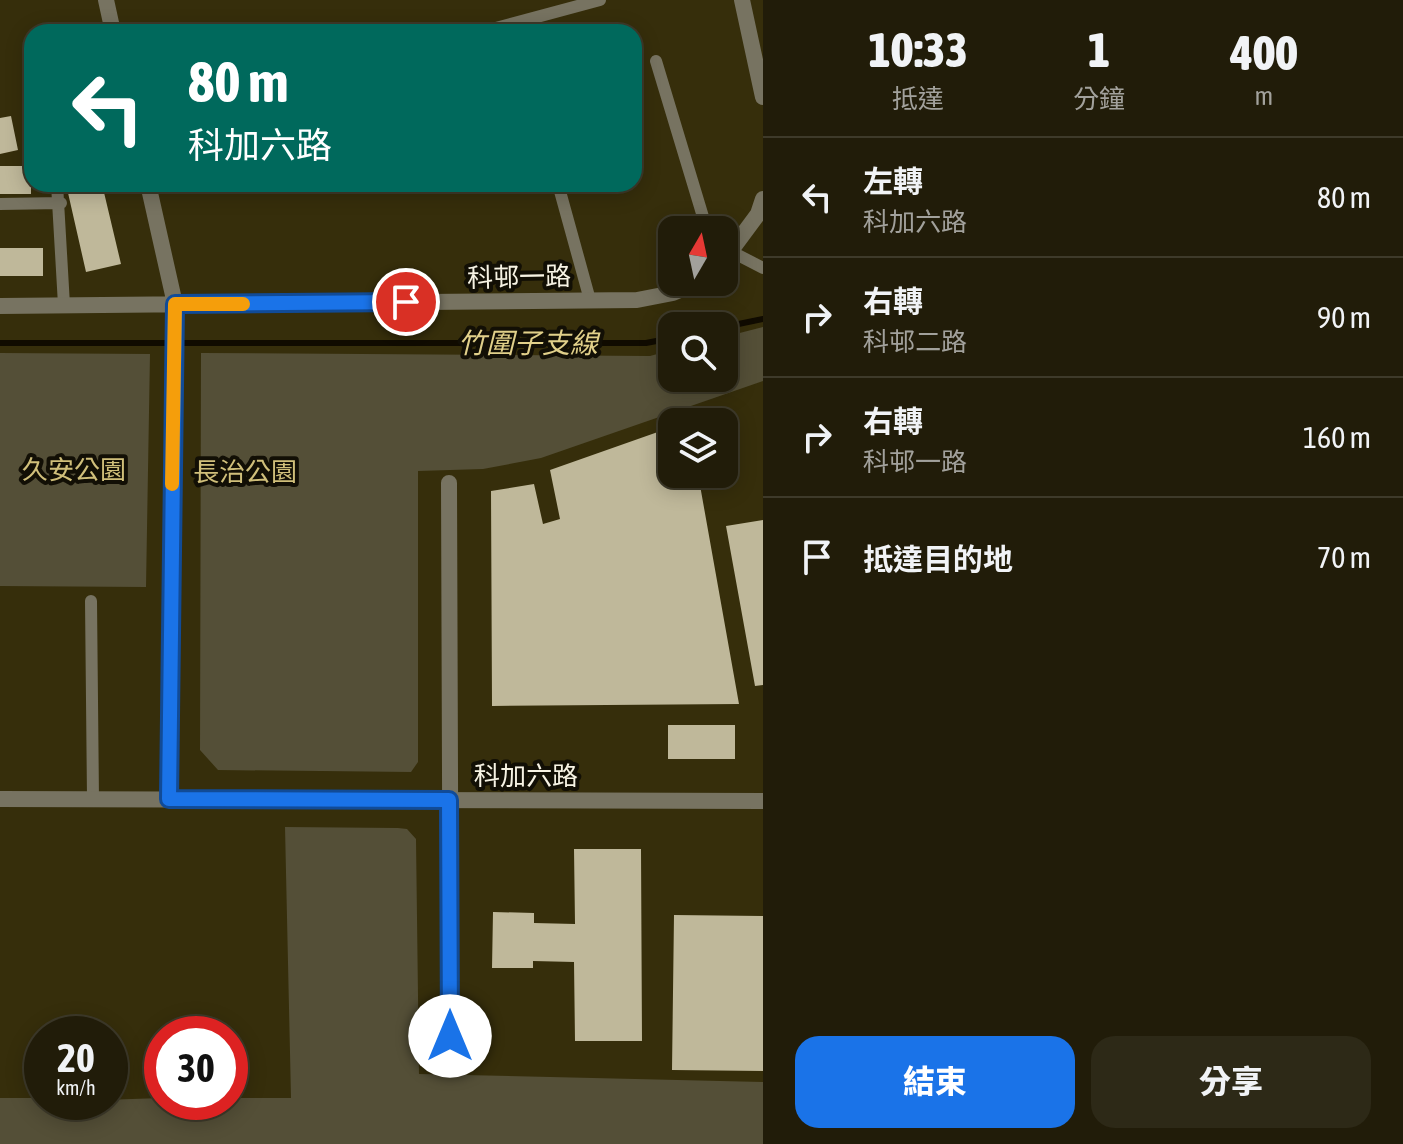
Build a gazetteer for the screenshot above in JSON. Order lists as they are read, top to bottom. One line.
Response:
{"streets":{"street":["科邨一路","科加六路"]},"water":["竹圍子支線"],"parks":["久安公園","長治公園"],"north":"top","page":{"eta":["10:33","抵達","1","分鐘","400","m"],"turn":["80 m","科加六路"],"list":[{"name":"左轉","note":"科加六路","value":"80 m"},{"name":"右轉","note":"科邨二路","value":"90 m"},{"name":"右轉","note":"科邨一路","value":"160 m"},{"name":"抵達目的地","value":"70 m"}],"speed":"20 km/h","limit":"30","buttons":["結束","分享"]}}
